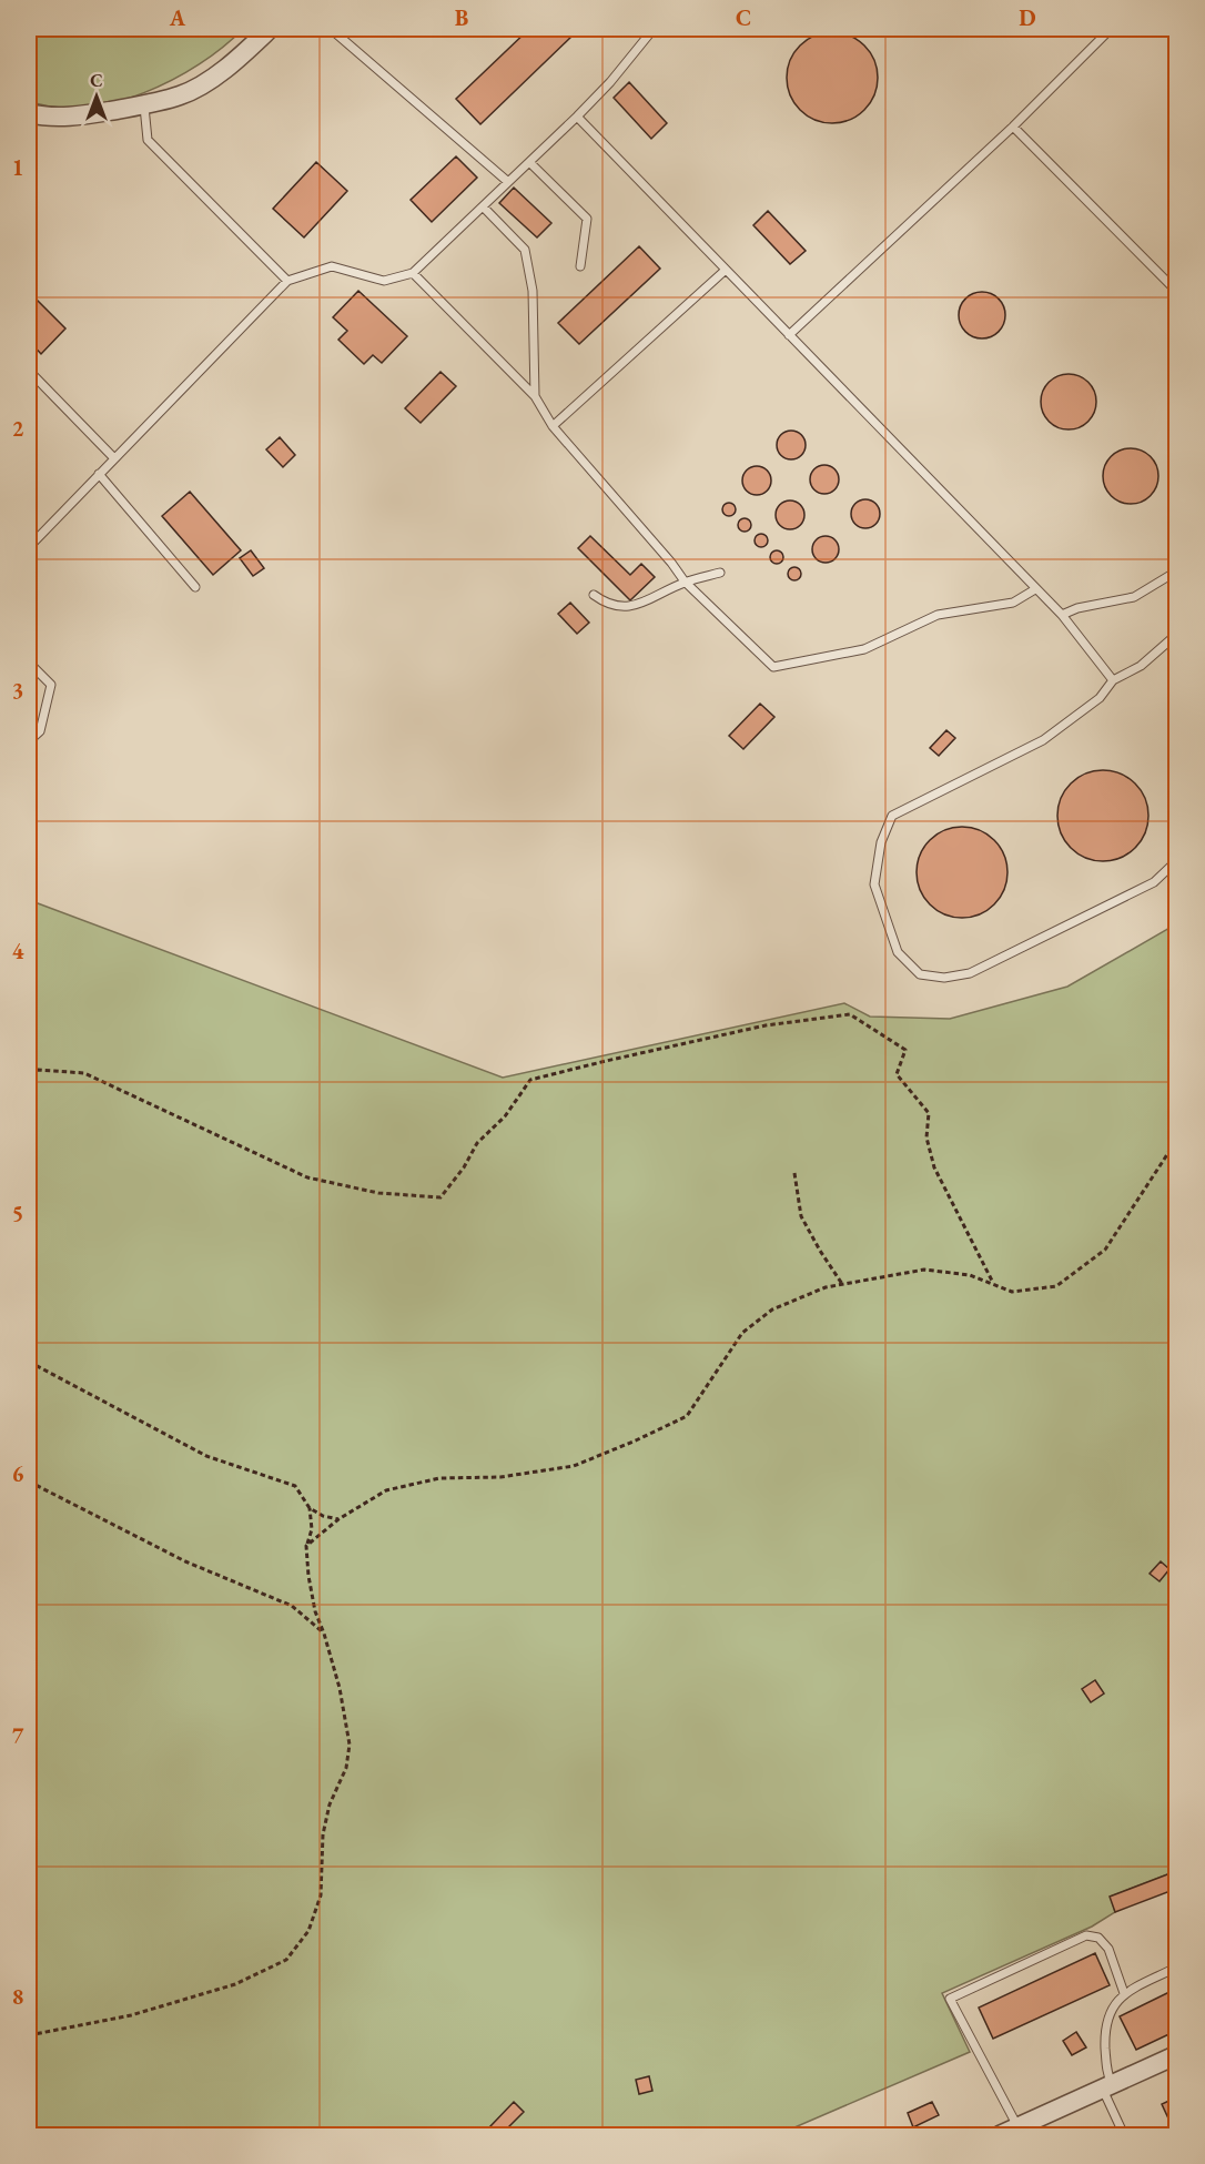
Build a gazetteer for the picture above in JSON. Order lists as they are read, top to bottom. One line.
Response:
{"north":"top","grid":{"columns":["A","B","C","D"],"rows":["1","2","3","4","5","6","7","8"]}}
